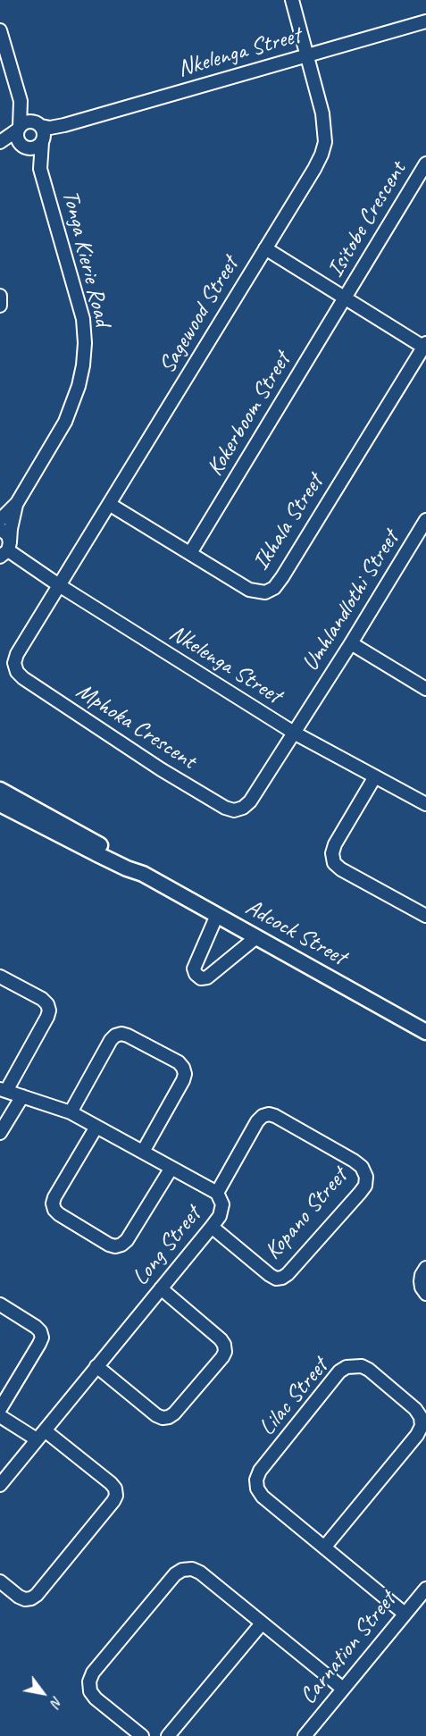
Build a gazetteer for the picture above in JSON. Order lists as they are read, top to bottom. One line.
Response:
{"streets":{"main road":["Adcock Street"],"street":["Nkelenga Street","Isitobe Crescent","Tonga Kierie Road","Sagewood Street","Kokerboom Street","Ikhala Street","Umhlandlothi Street","Mphoka Crescent","Kopano Street","Long Street","Lilac Street","Carnation Street"]},"crossings":[["Nkelenga Street","Tonga Kierie Road"],["Nkelenga Street","Sagewood Street"],["Nkelenga Street","Umhlandlothi Street"],["Nkelenga Street","Mphoka Crescent"],["Isitobe Crescent","Kokerboom Street"],["Sagewood Street","Ikhala Street"],["Sagewood Street","Mphoka Crescent"],["Kokerboom Street","Ikhala Street"],["Umhlandlothi Street","Mphoka Crescent"],["Kopano Street","Long Street"],["Lilac Street","Carnation Street"]],"north":"bottom right"}
